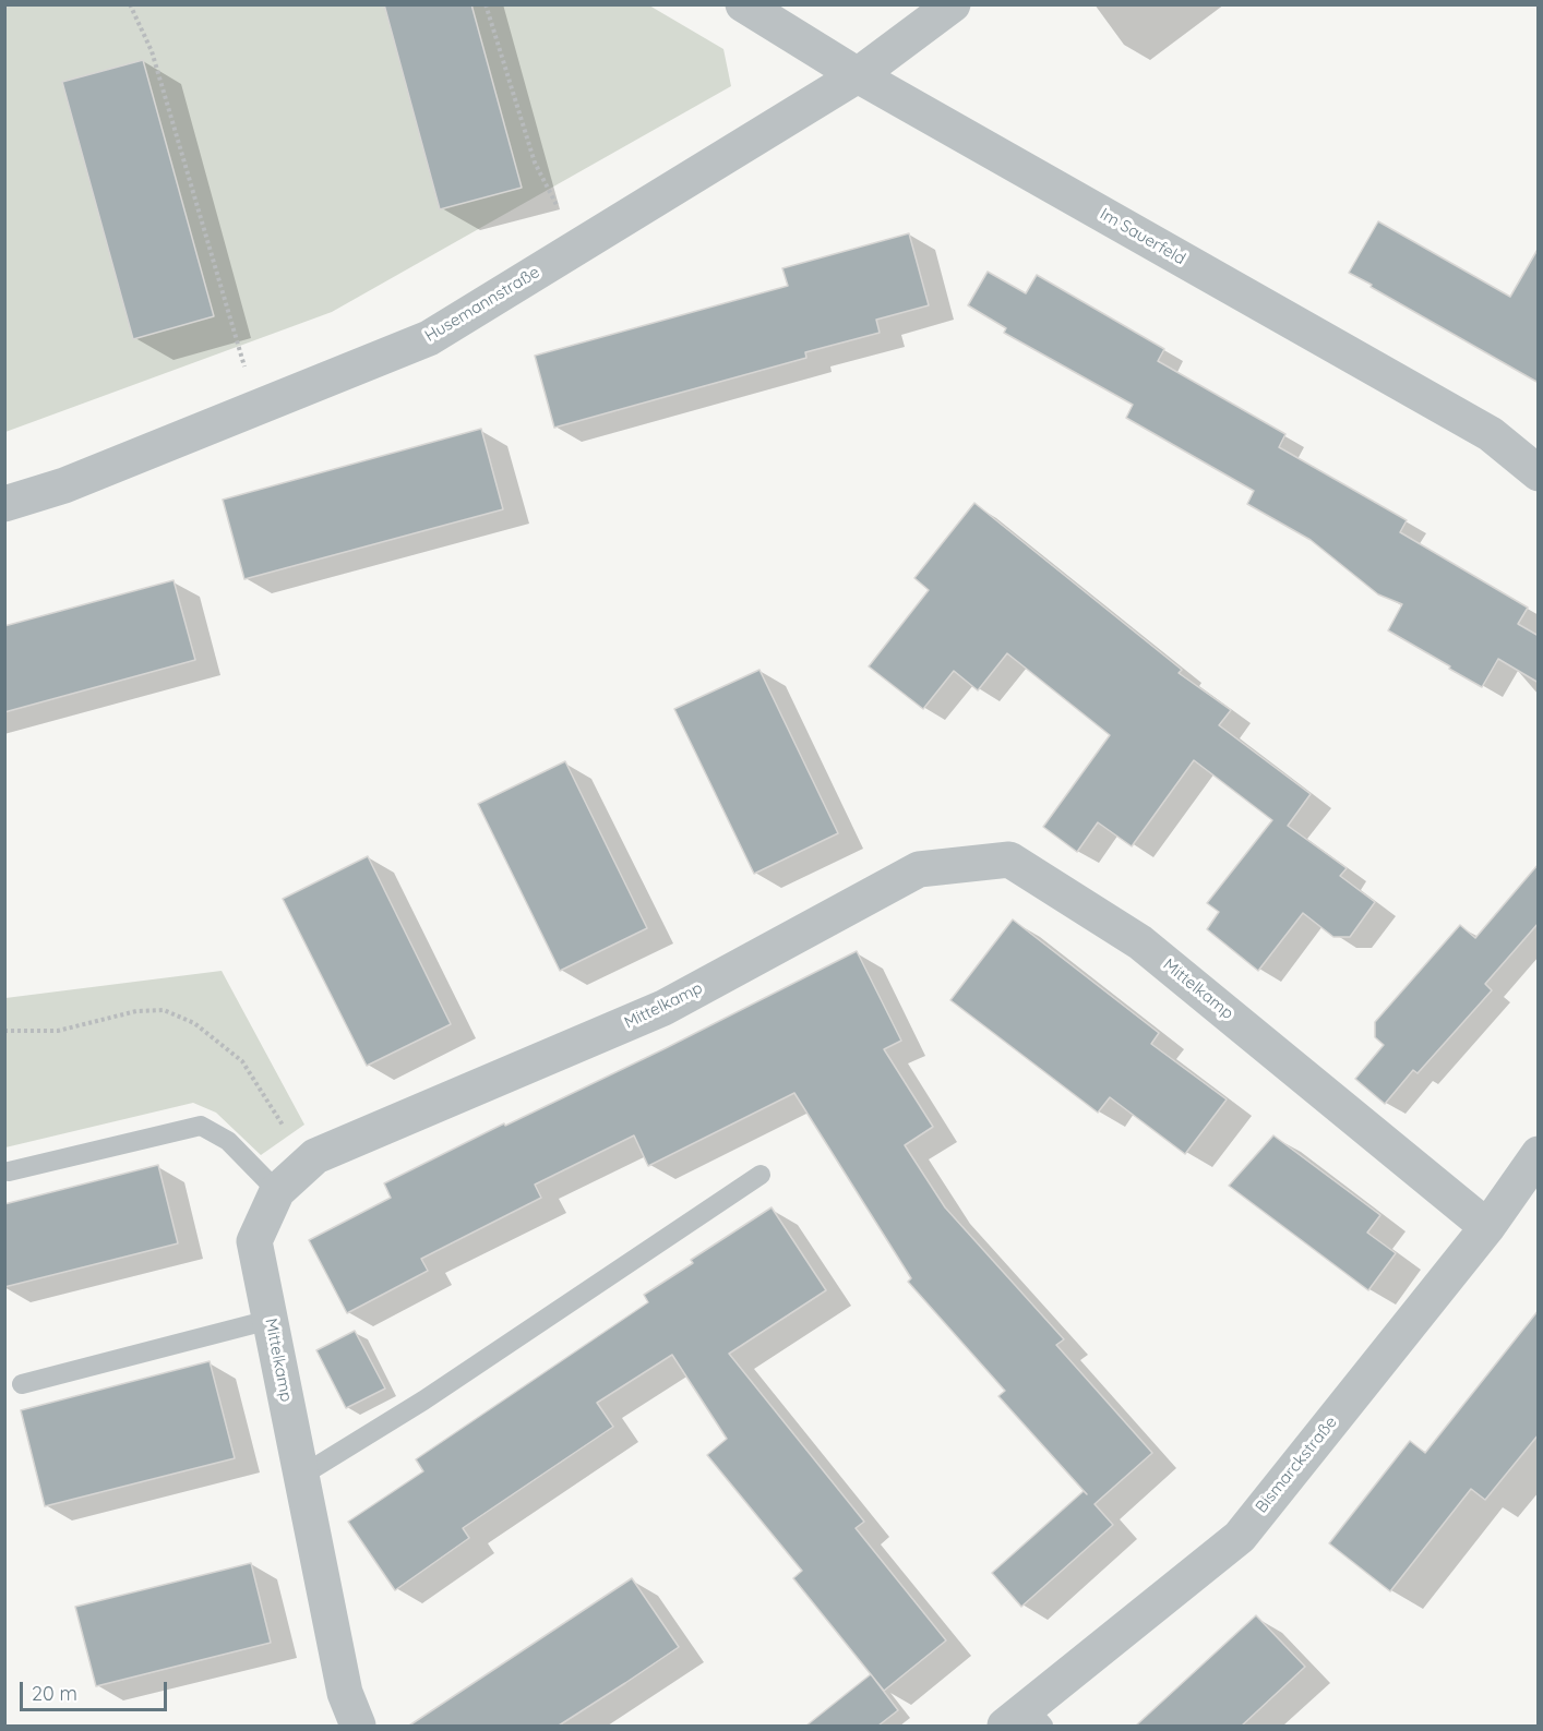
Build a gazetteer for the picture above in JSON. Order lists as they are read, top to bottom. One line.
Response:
{"streets":{"street":["Im Sauerfeld","Husemannstraße","Mittelkamp","Bismarckstraße"]},"crossings":[["Im Sauerfeld","Husemannstraße"],["Mittelkamp","Bismarckstraße"]],"scale_bar":"20 m"}
